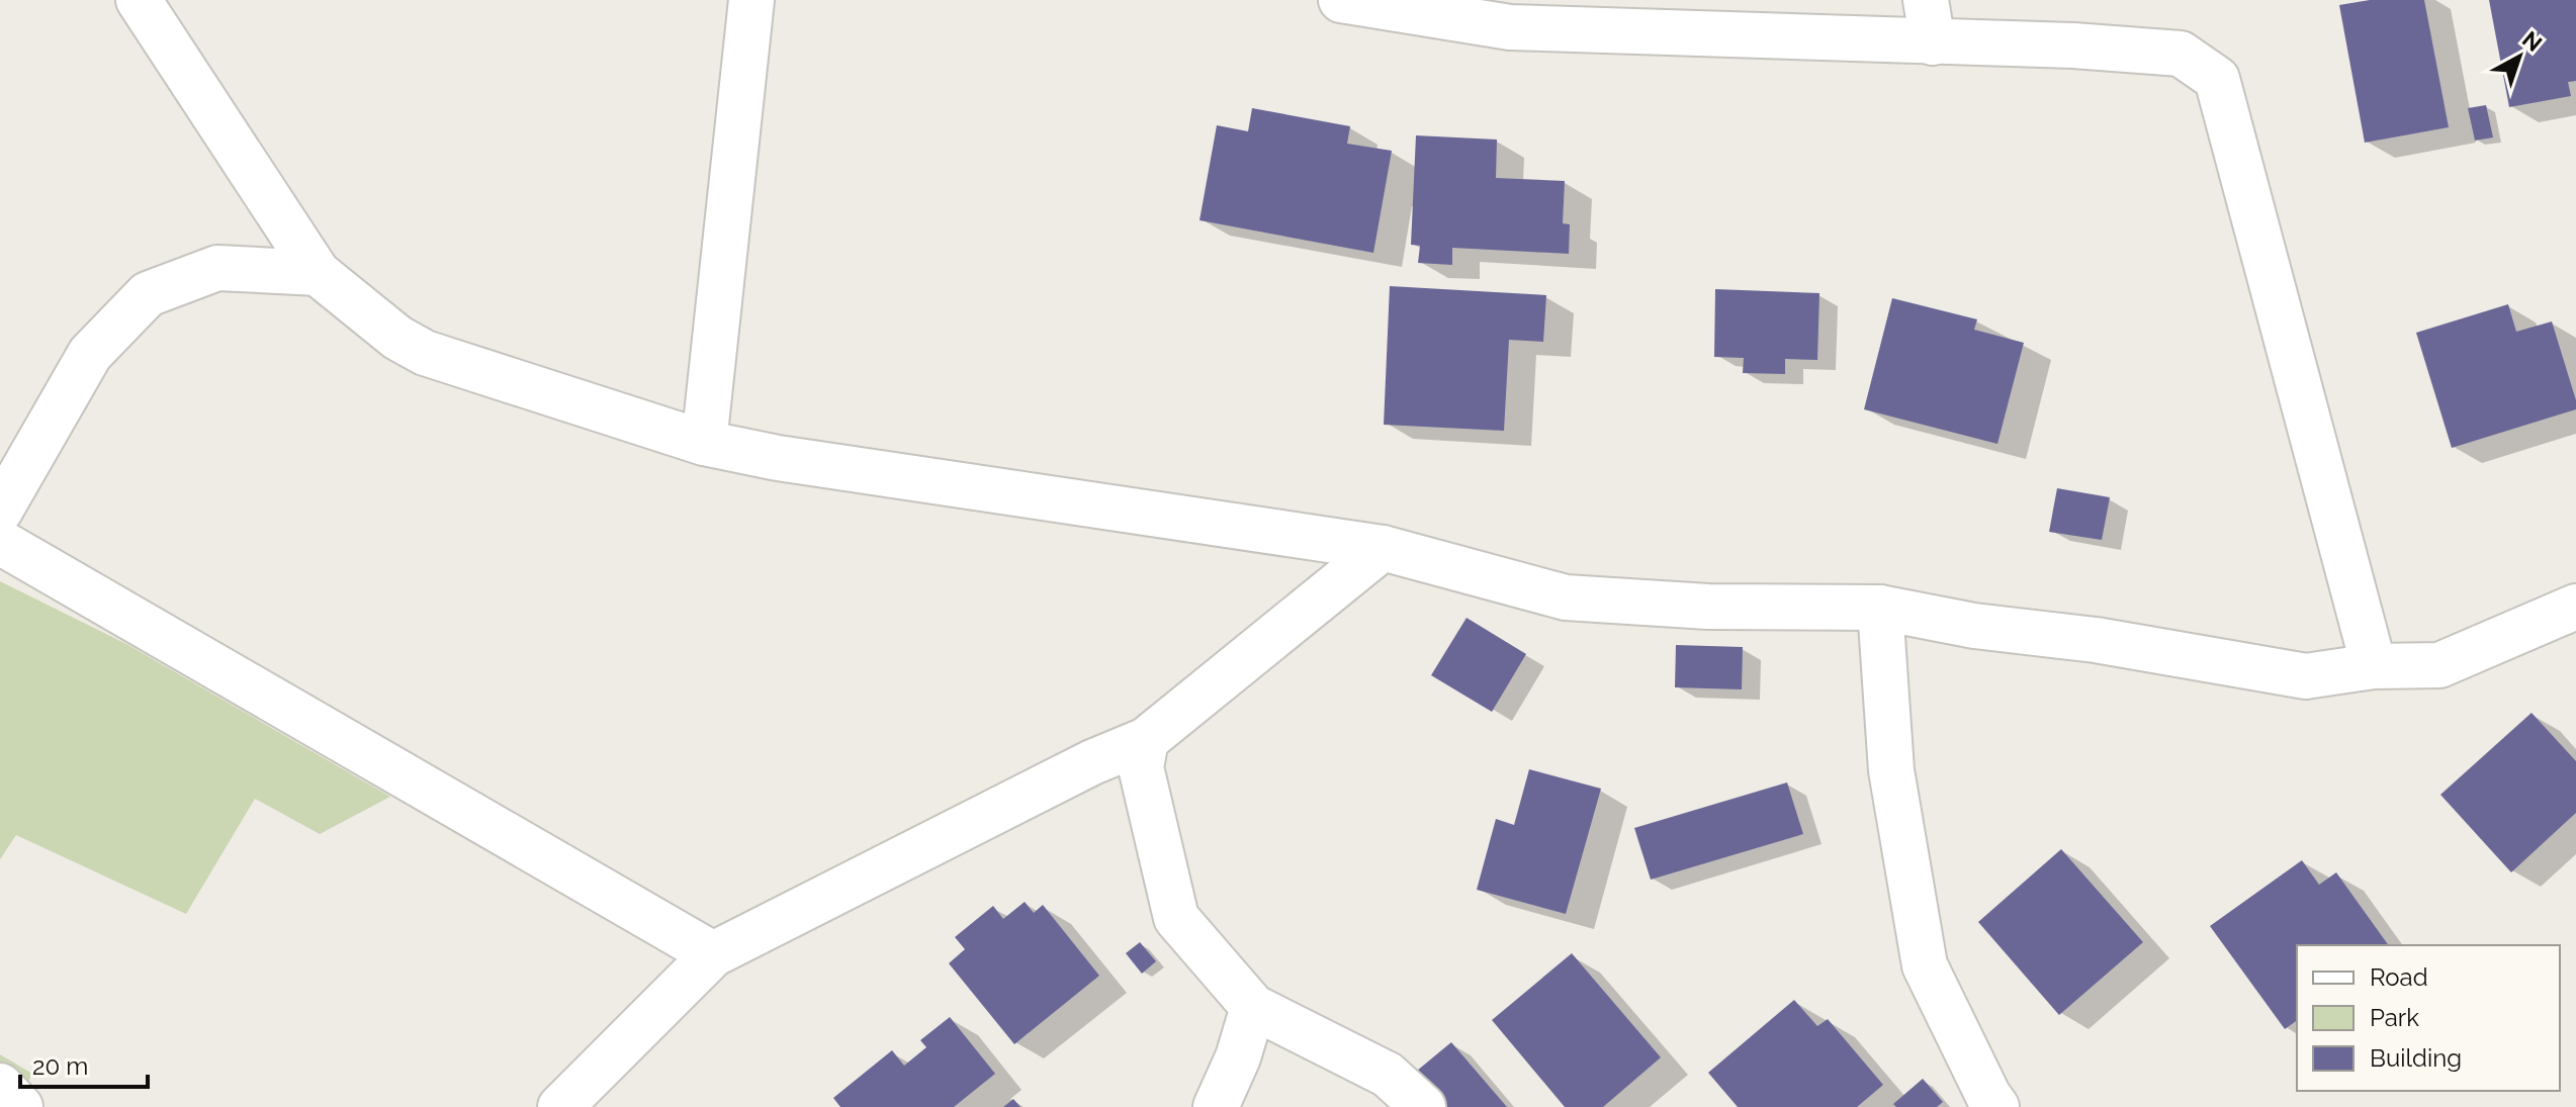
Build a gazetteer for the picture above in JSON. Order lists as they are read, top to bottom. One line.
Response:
{"legend":["Road","Park","Building"],"scale_bar":"20 m","north":"top right"}
